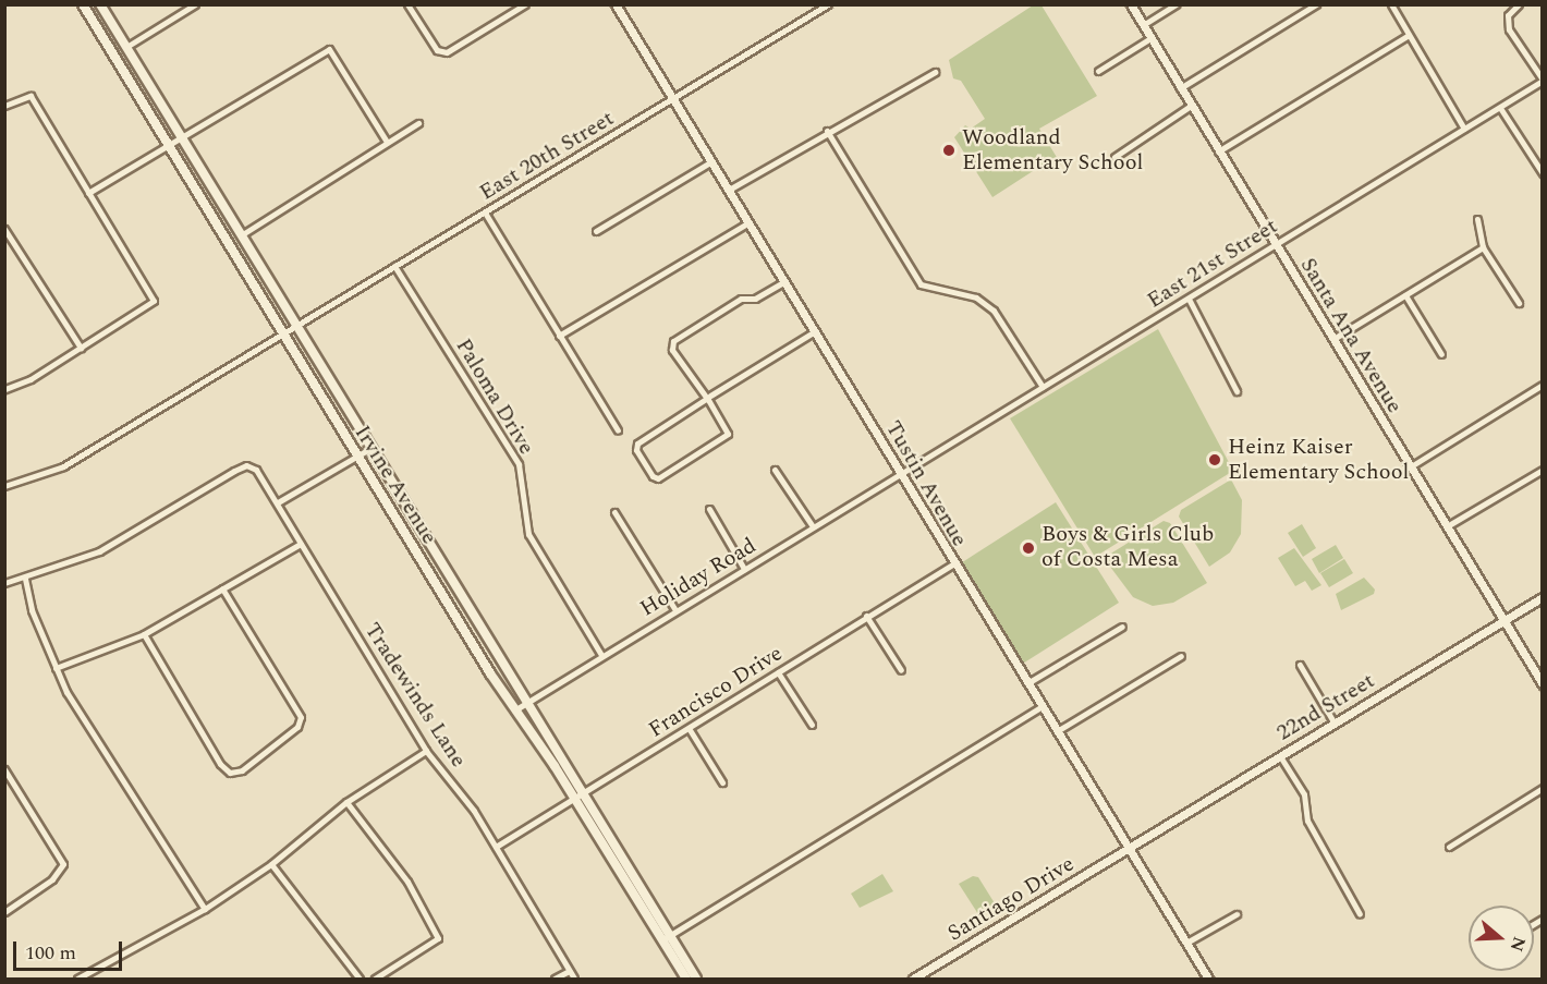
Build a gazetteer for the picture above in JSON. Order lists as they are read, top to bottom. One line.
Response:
{"streets":{"main road":["Irvine Avenue"],"street":["East 20th Street","East 21st Street","Santa Ana Avenue","Paloma Drive","Tustin Avenue","Holiday Road","Francisco Drive","Tradewinds Lane","22nd Street","Santiago Drive"]},"crossings":[["East 20th Street","Paloma Drive"],["East 20th Street","Tustin Avenue"],["East 20th Street","Irvine Avenue"],["East 21st Street","Santa Ana Avenue"],["East 21st Street","Tustin Avenue"],["East 21st Street","Holiday Road"],["Santa Ana Avenue","22nd Street"],["Paloma Drive","Holiday Road"],["Tustin Avenue","Holiday Road"],["Tustin Avenue","Francisco Drive"],["Tustin Avenue","22nd Street"],["Tustin Avenue","Santiago Drive"],["Irvine Avenue","Holiday Road"],["Irvine Avenue","Francisco Drive"],["Francisco Drive","Tradewinds Lane"],["22nd Street","Santiago Drive"]],"places":["Woodland Elementary School","Heinz Kaiser Elementary School","Boys & Girls Club of Costa Mesa"],"scale_bar":"100 m","north":"right"}
